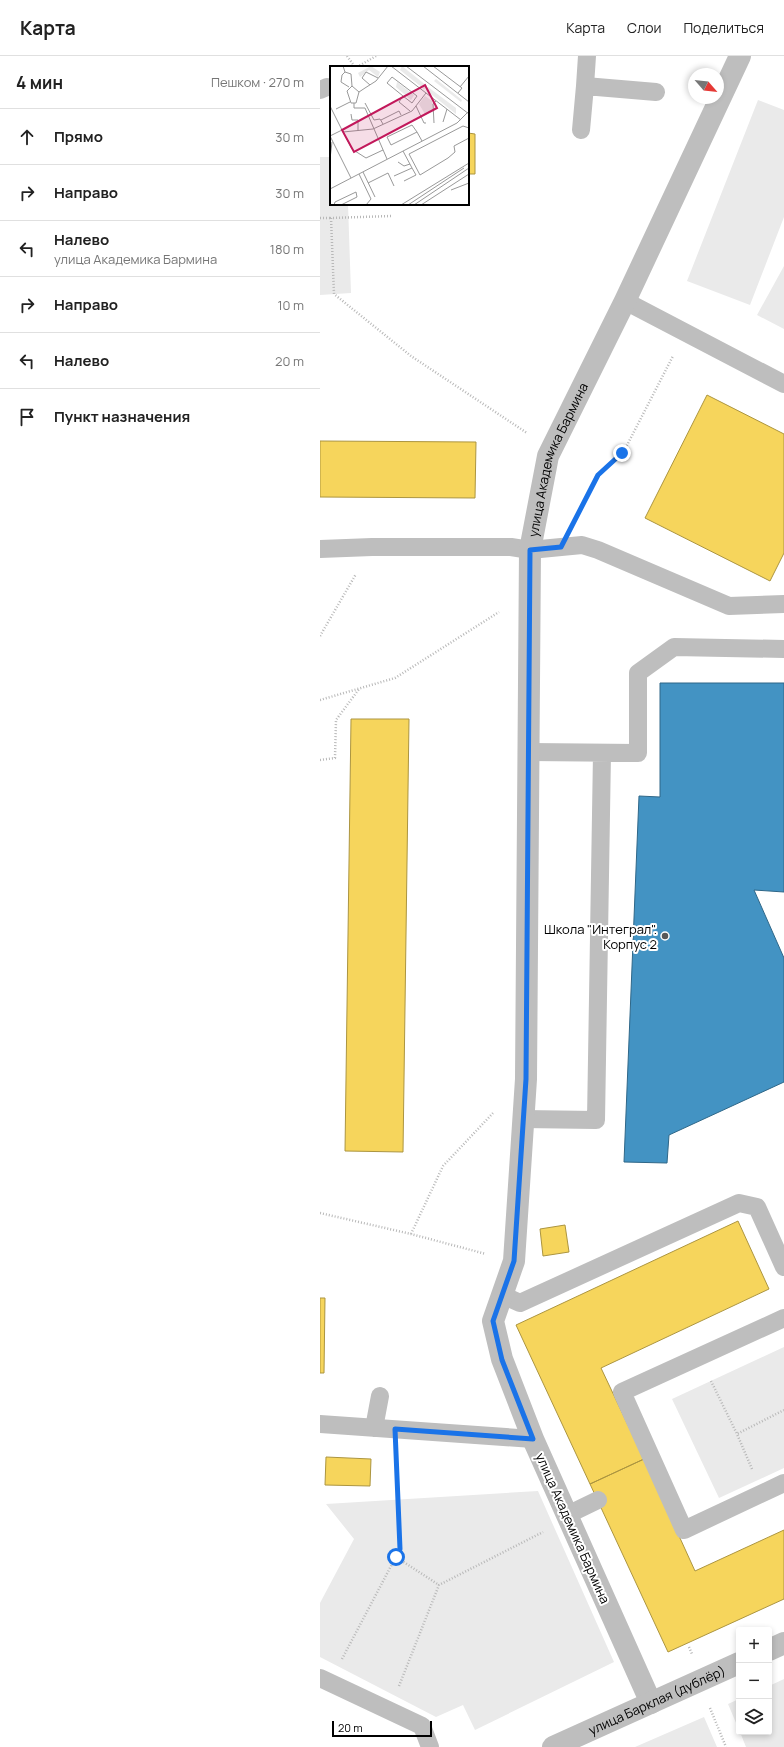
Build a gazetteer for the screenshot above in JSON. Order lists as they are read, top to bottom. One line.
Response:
{"streets":{"street":["улица Академика Бармина","улица Барклая (дублёр)"]},"crossings":[["улица Академика Бармина","улица Барклая (дублёр)"]],"places":["Школа \"Интеграл\". Корпус 2"],"scale_bar":"20 m","north":"bottom right","page":{"header":"Карта","nav":["Карта","Слои","Поделиться"],"heading":["4 мин","Пешком · 270 m"],"list":[["Прямо","30 m"],["Направо","30 m"],["Налево","улица Академика Бармина","180 m"],["Направо","10 m"],["Налево","20 m"],"Пункт назначения"],"map_buttons":["+","−"],"scale":"20 m"}}
